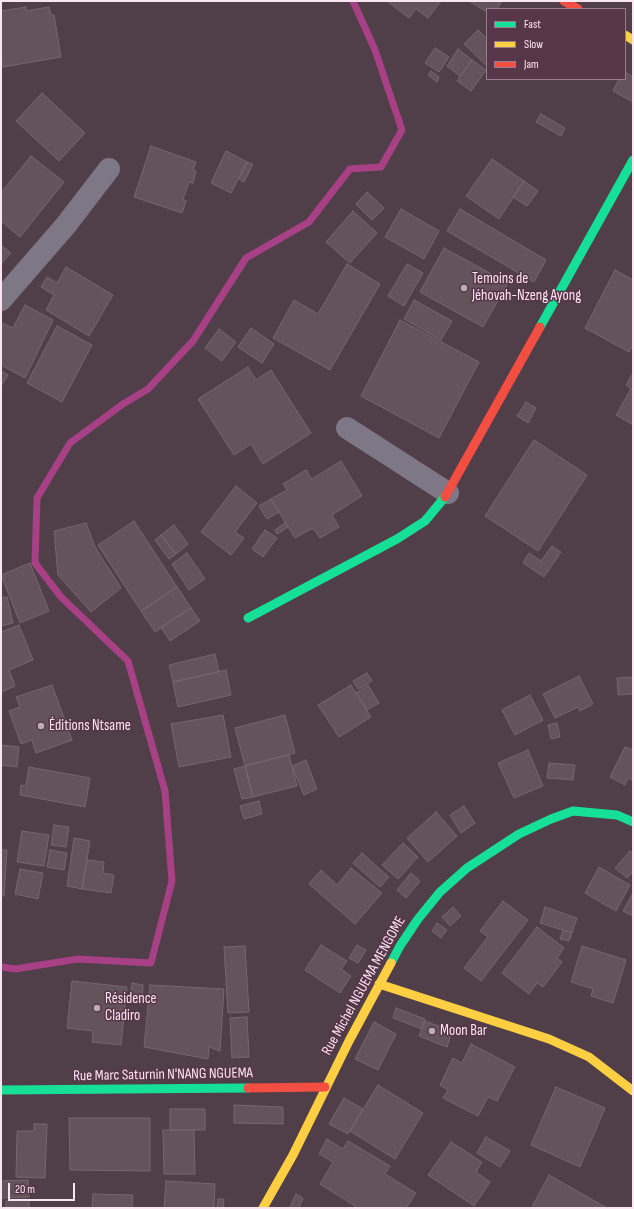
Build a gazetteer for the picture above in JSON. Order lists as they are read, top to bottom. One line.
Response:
{"streets":{"street":["Rue Michel NGUEMA MENGOME","Rue Marc Saturnin N'NANG NGUEMA"]},"crossings":[["Rue Michel NGUEMA MENGOME","Rue Marc Saturnin N'NANG NGUEMA"]],"places":["Temoins de Jéhovah-Nzeng Ayong","Éditions Ntsame","Résidence Cladiro","Moon Bar"],"legend":["Fast","Slow","Jam"],"scale_bar":"20 m"}
